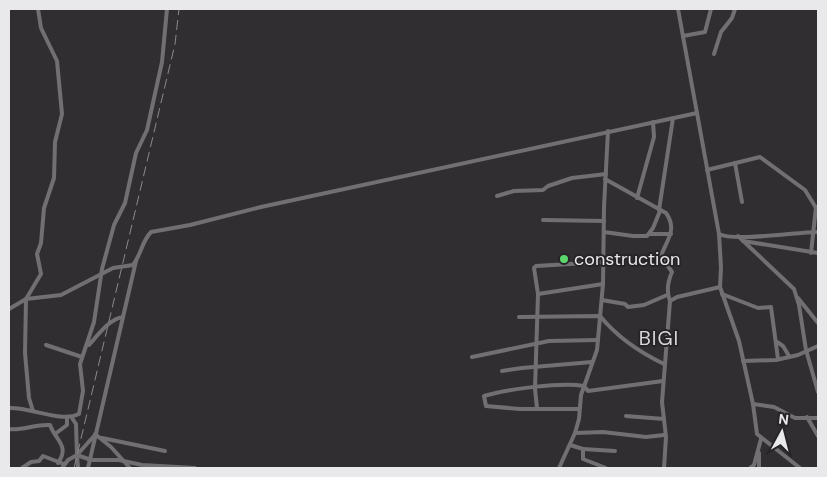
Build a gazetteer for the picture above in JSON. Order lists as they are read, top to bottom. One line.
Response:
{"districts":["BIGI"],"places":["construction"],"north":"top"}
